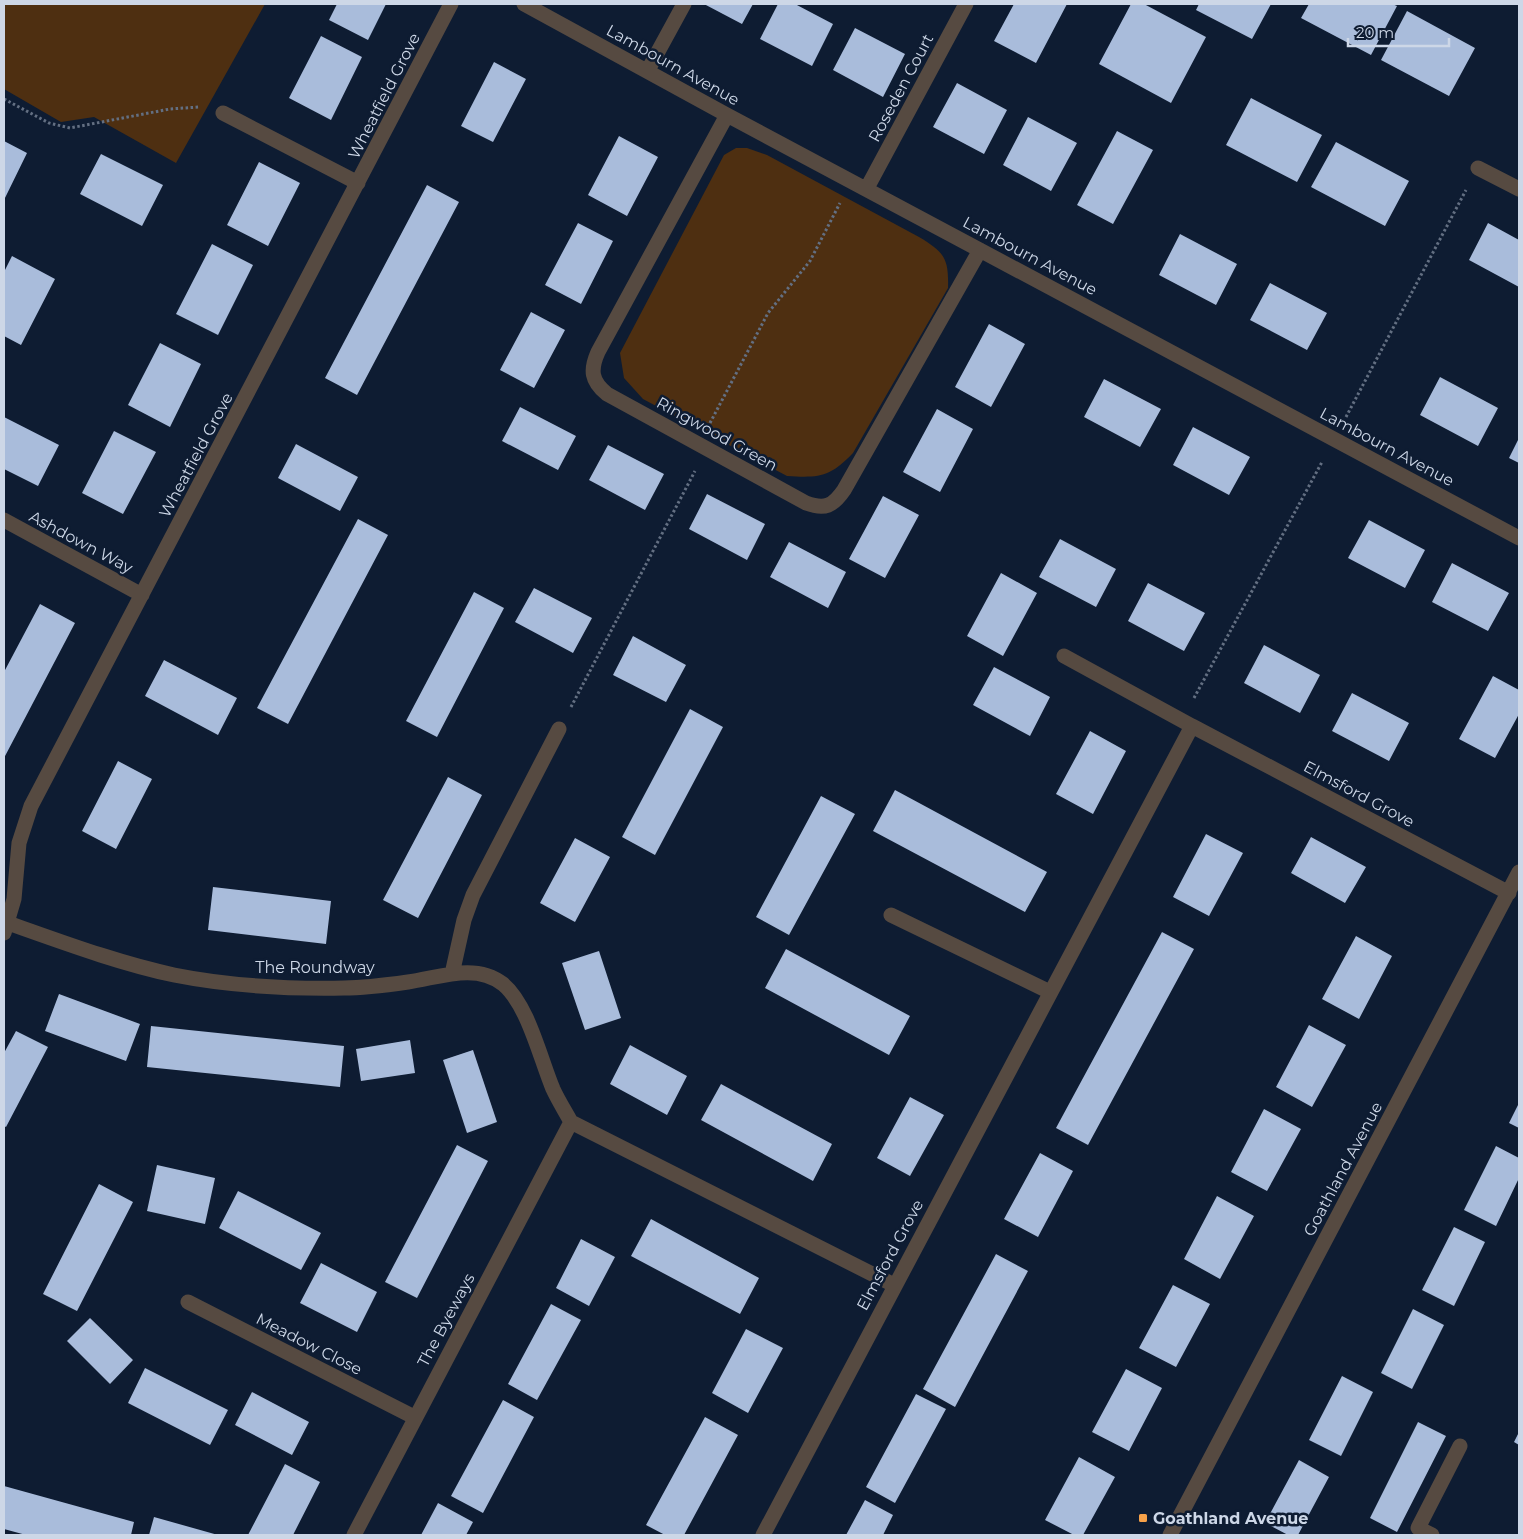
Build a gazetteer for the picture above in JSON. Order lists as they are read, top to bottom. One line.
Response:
{"streets":{"street":["Lambourn Avenue","Roseden Court","Wheatfield Grove","Ringwood Green","Ashdown Way","Elmsford Grove","The Roundway","Goathland Avenue","The Byeways","Meadow Close"]},"crossings":[["Lambourn Avenue","Roseden Court"],["Lambourn Avenue","Ringwood Green"],["Wheatfield Grove","Ashdown Way"],["Wheatfield Grove","The Roundway"],["Elmsford Grove","Goathland Avenue"],["The Byeways","Meadow Close"]],"places":{"transit":["Goathland Avenue"]},"scale_bar":"20 m"}
